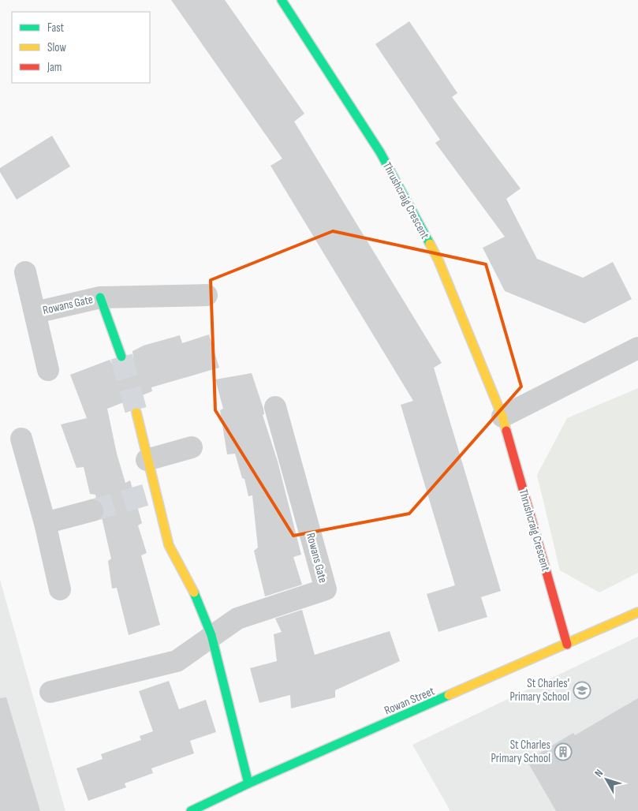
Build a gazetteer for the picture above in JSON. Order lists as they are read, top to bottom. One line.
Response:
{"streets":{"street":["Thrushcraig Crescent","Rowans Gate","Rowan Street"]},"crossings":[["Thrushcraig Crescent","Rowan Street"]],"places":{"school or university":["St Charles' Primary School"],"building":["St Charles Primary School"]},"legend":["Fast","Slow","Jam"],"north":"top left"}
